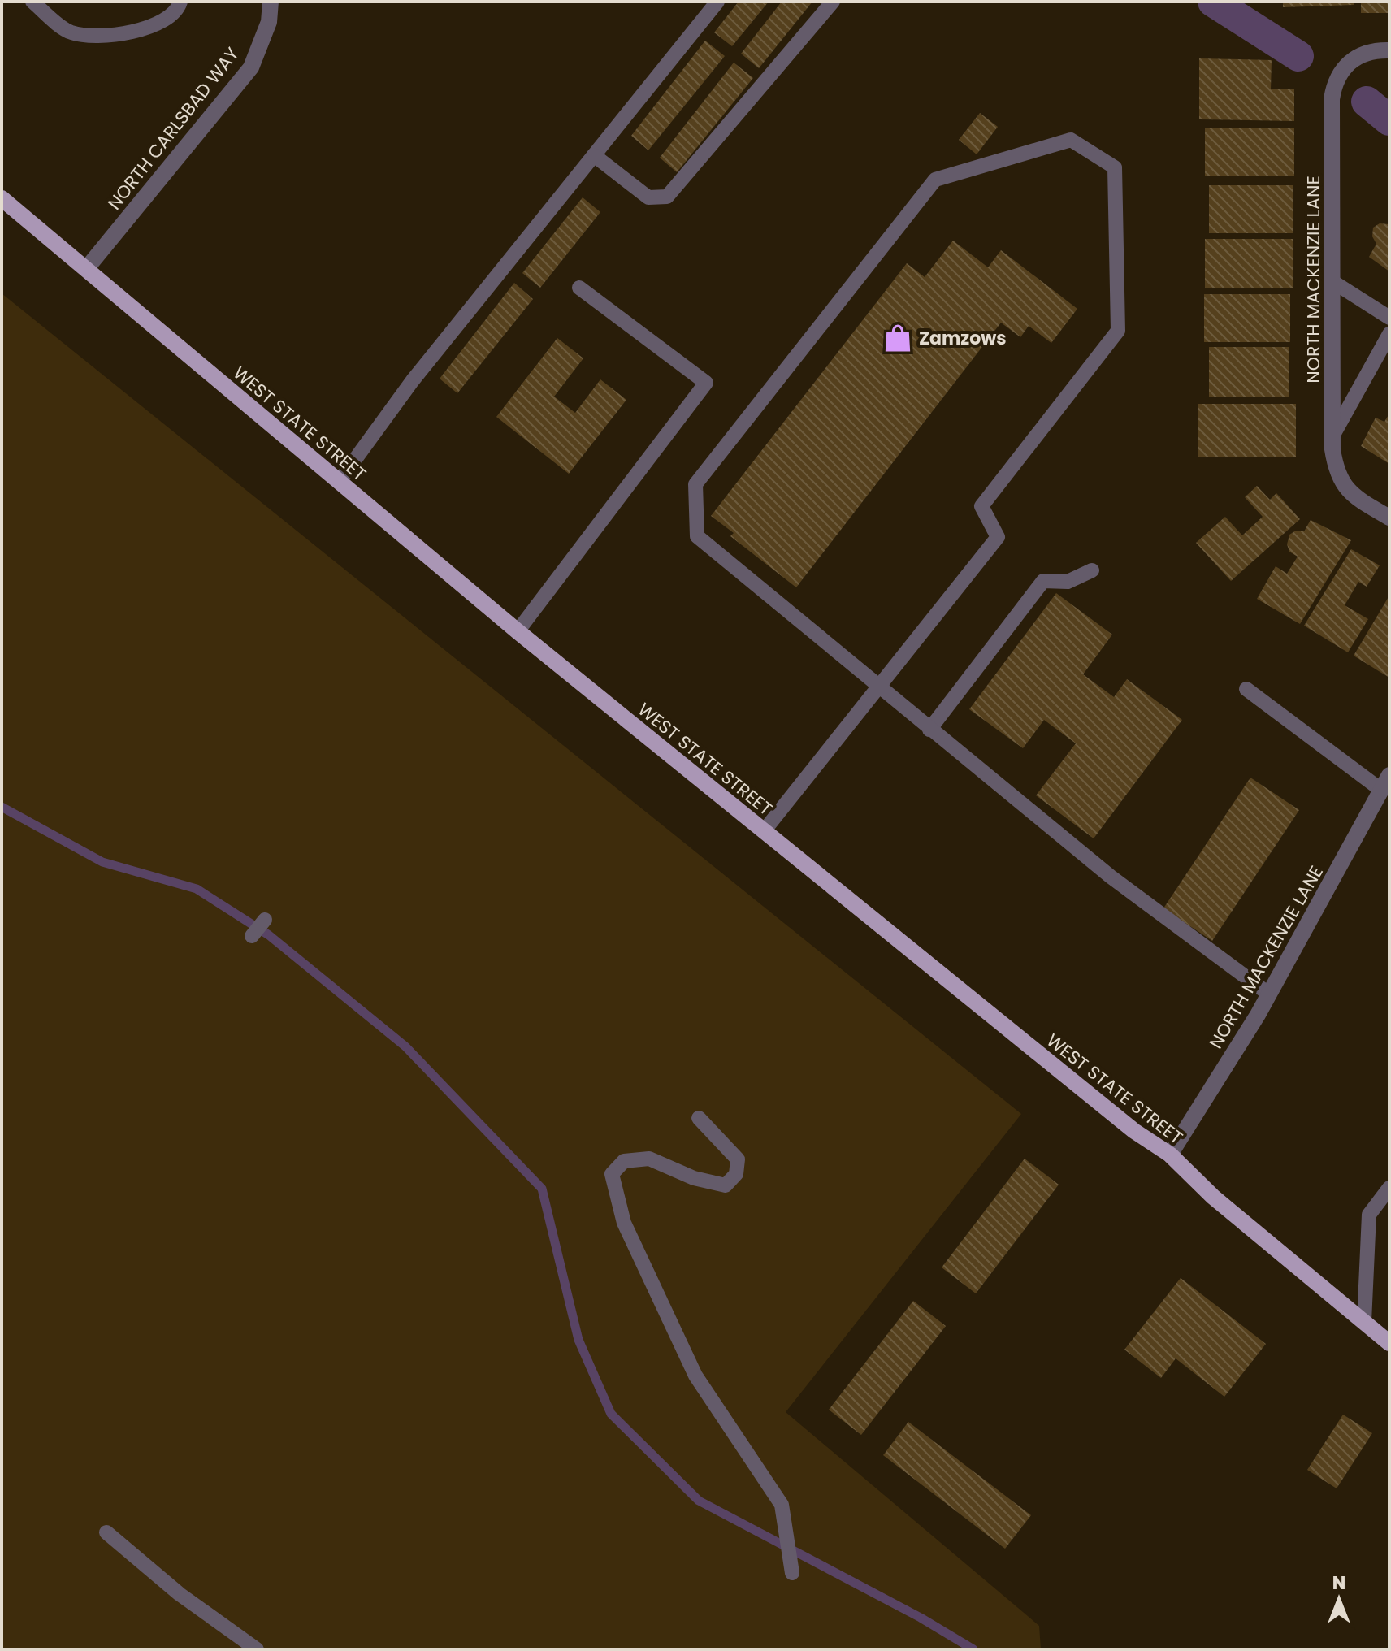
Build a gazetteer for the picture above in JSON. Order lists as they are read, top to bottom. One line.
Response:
{"streets":{"main road":["WEST STATE STREET"],"street":["NORTH CARLSBAD WAY","NORTH MACKENZIE LANE"]},"crossings":[["NORTH CARLSBAD WAY","WEST STATE STREET"],["NORTH MACKENZIE LANE","WEST STATE STREET"]],"places":{"shop":["Zamzows"]},"north":"top"}
